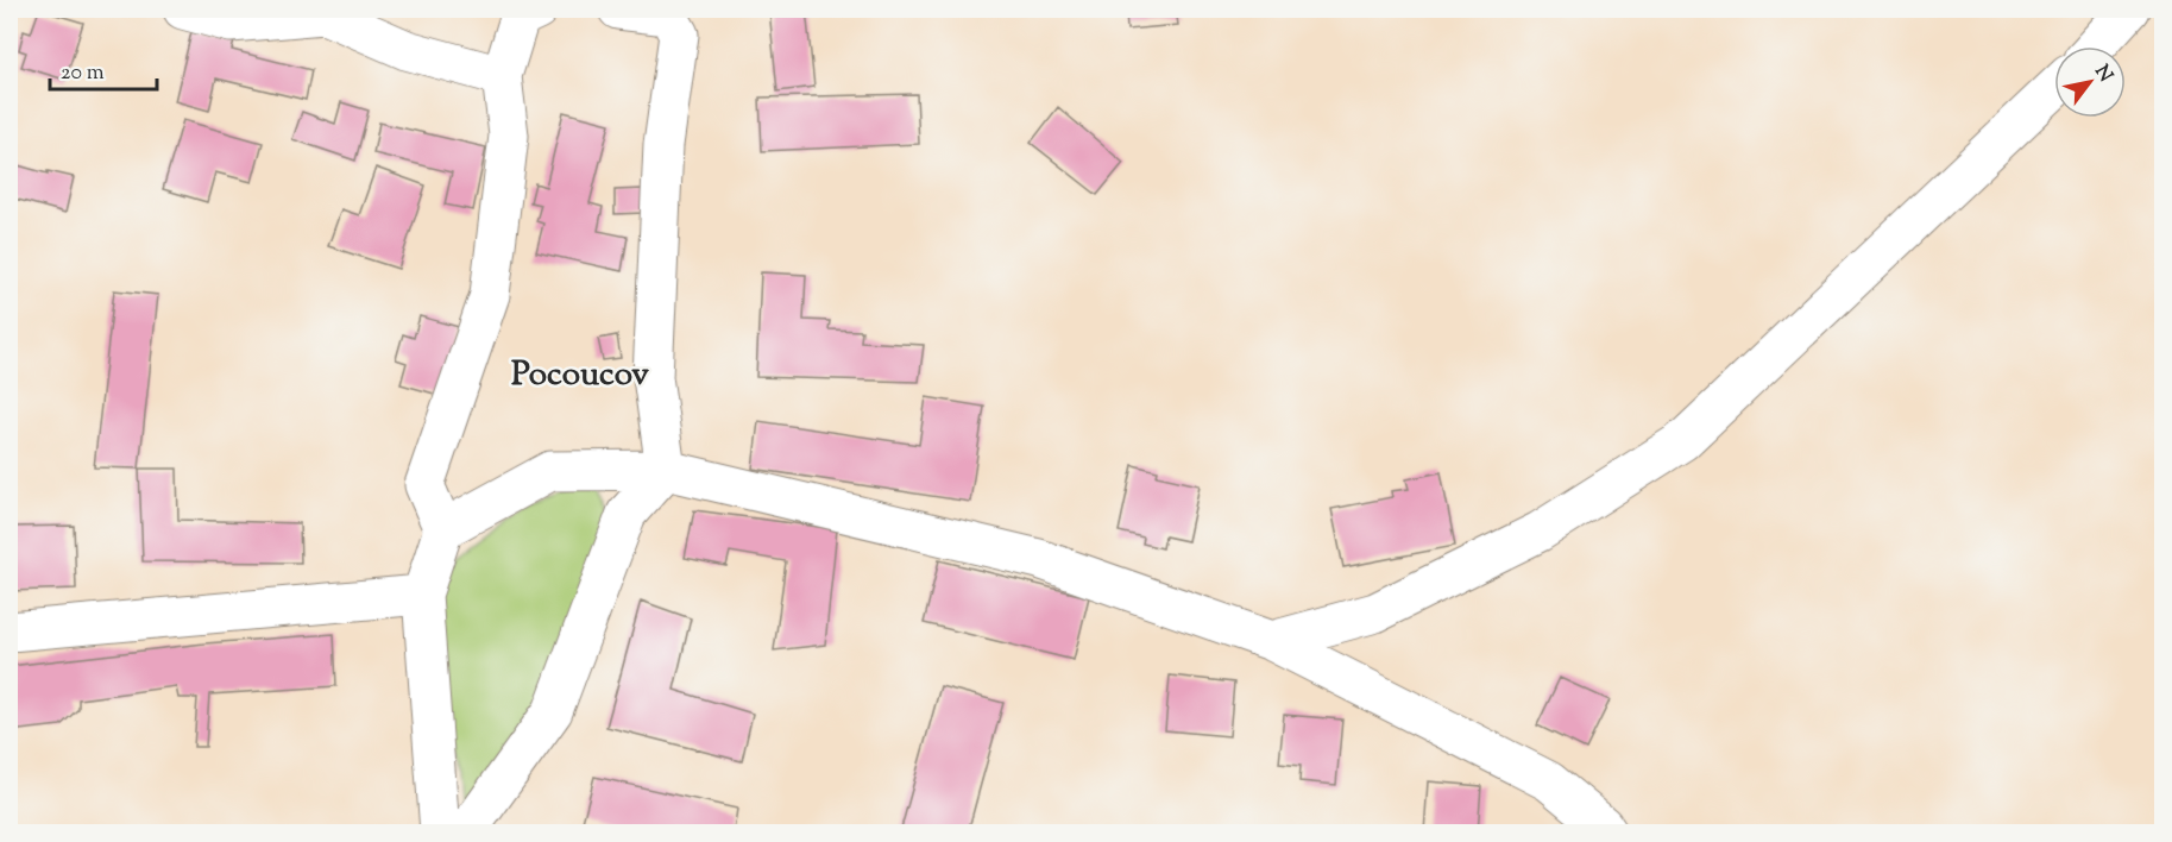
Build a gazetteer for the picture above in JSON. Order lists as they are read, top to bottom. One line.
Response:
{"districts":["Pocoucov"],"scale_bar":"20 m","north":"top right"}
